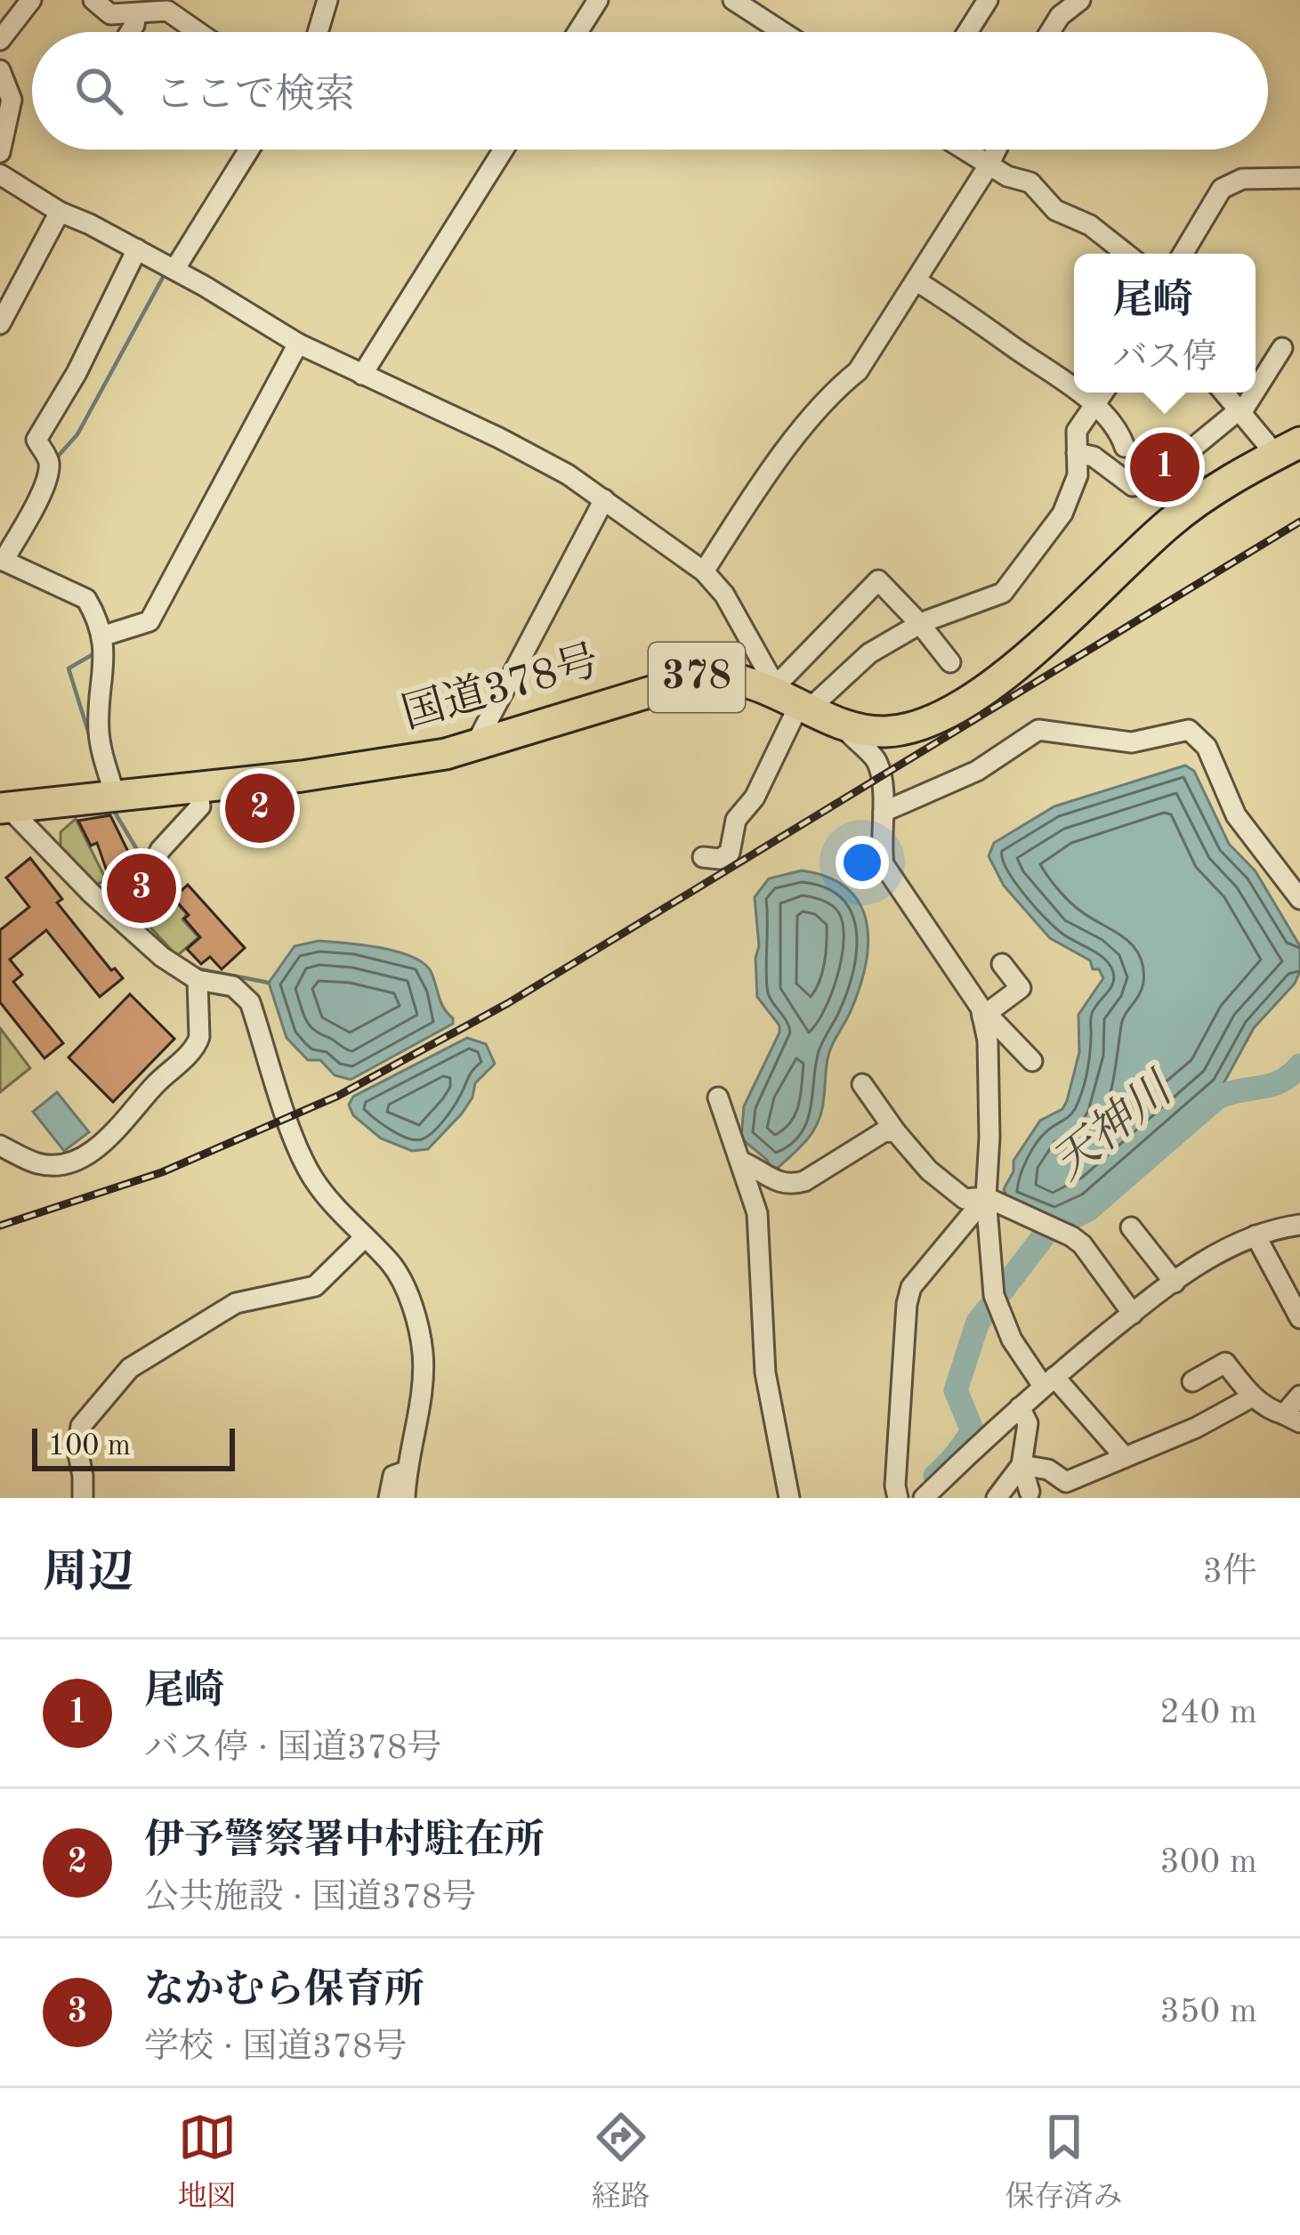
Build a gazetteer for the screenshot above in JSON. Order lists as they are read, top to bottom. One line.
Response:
{"streets":{"highway":["378","国道378号"]},"water":["天神川"],"scale_bar":"100 m","page":{"search":"ここで検索","popup":["尾崎","バス停"],"pins":["1","2","3"],"scale":"100 m","heading":["周辺","3件"],"list":[{"mark":"1","name":"尾崎","note":"バス停 · 国道378号","value":"240 m"},{"mark":"2","name":"伊予警察署中村駐在所","note":"公共施設 · 国道378号","value":"300 m"},{"mark":"3","name":"なかむら保育所","note":"学校 · 国道378号","value":"350 m"}],"nav":["地図","経路","保存済み"]}}
